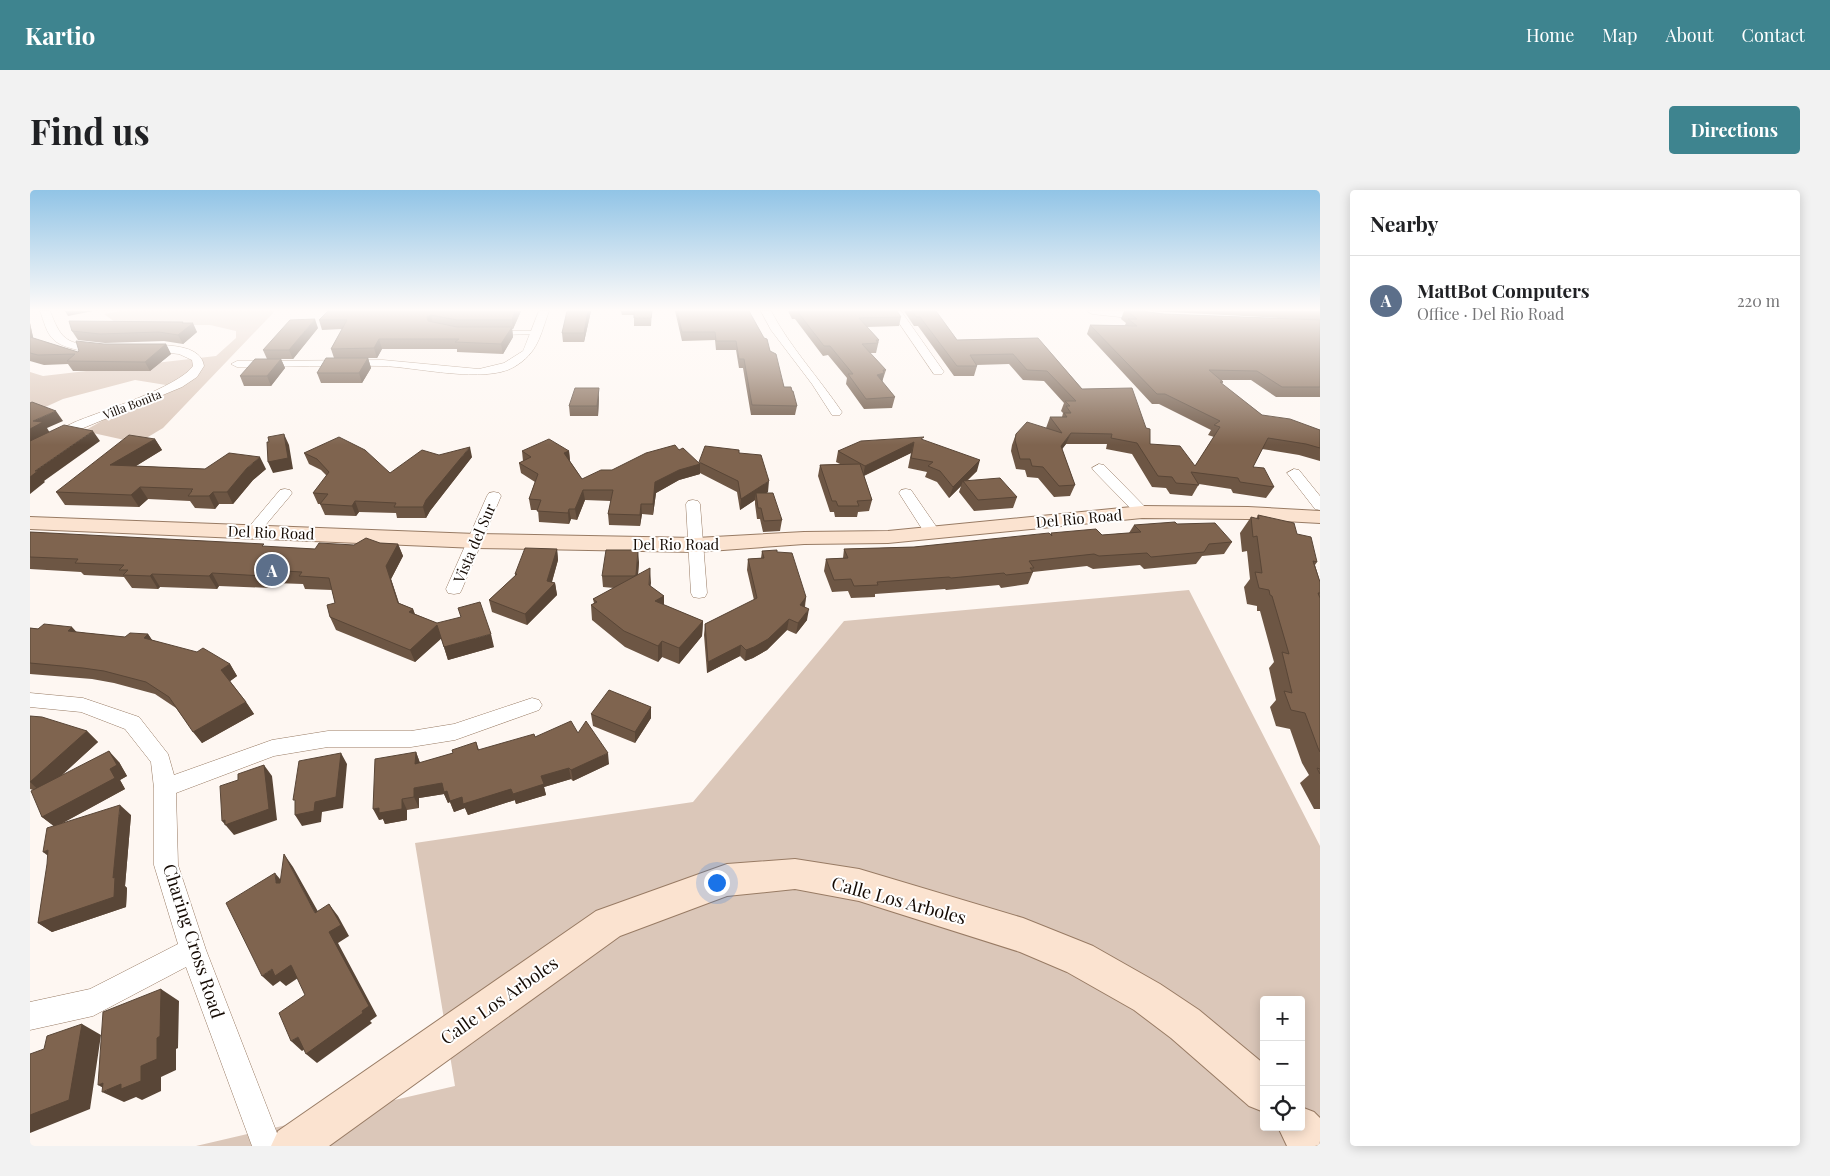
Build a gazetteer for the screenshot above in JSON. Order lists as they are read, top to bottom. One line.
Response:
{"streets":{"main road":["Del Rio Road","Calle Los Arboles"],"street":["Villa Bonita","Vista del Sur","Charing Cross Road"]},"crossings":[["Del Rio Road","Vista del Sur"]],"page":{"header":"Kartio","nav":["Home","Map","About","Contact"],"buttons":"Directions","title":"Find us","heading":"Nearby","list":[{"mark":"A","name":"MattBot Computers","note":"Office · Del Rio Road","value":"220 m"}],"pins":"A","map_buttons":["+","−"]}}
